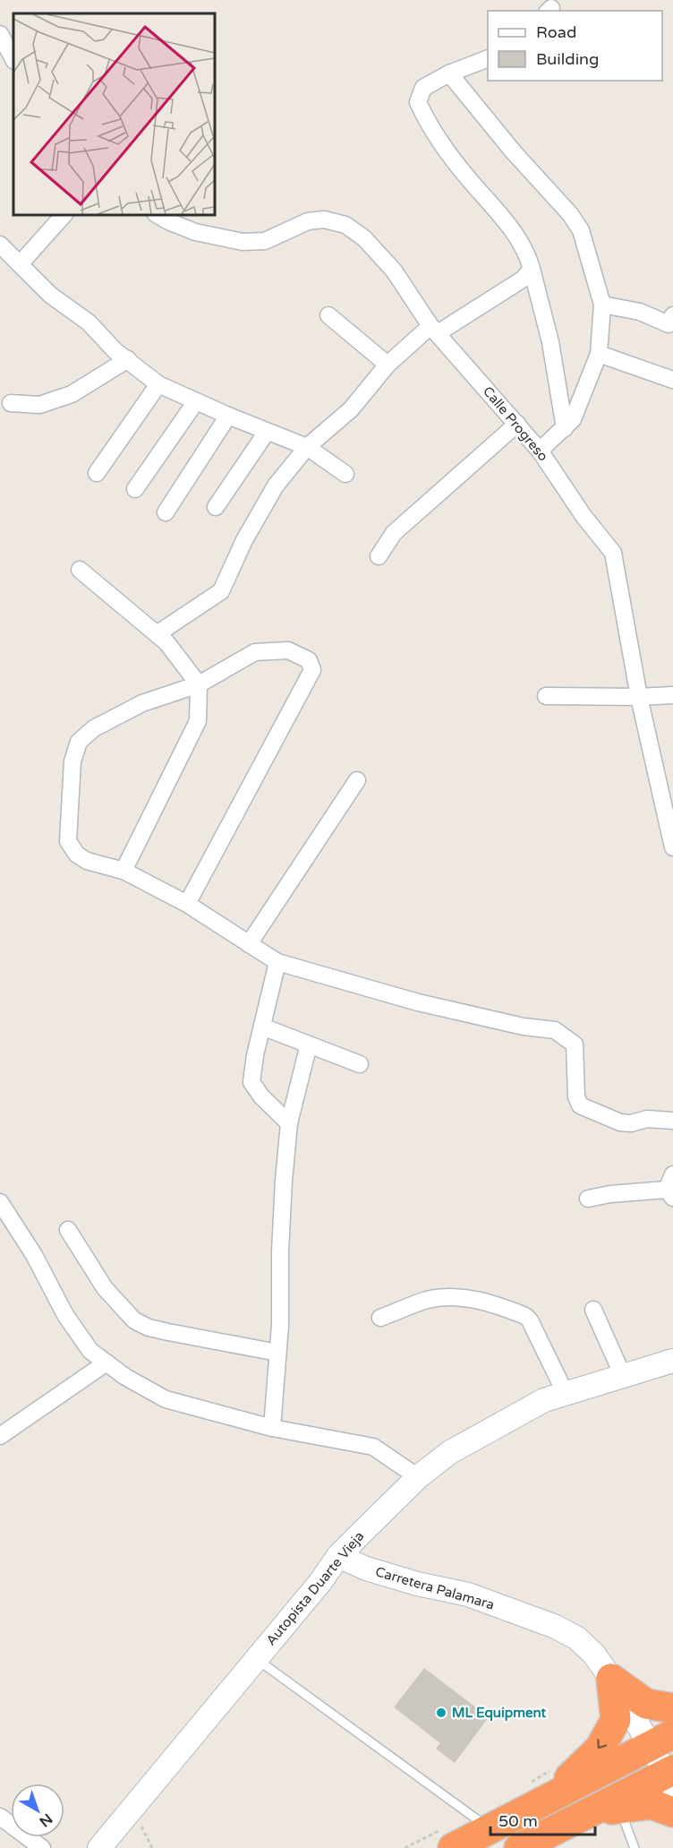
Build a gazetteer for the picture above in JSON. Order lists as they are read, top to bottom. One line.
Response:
{"streets":{"street":["Calle Progreso","Autopista Duarte Vieja","Carretera Palamara"]},"crossings":[["Autopista Duarte Vieja","Carretera Palamara"]],"places":["ML Equipment"],"legend":["Road","Building"],"scale_bar":"50 m","north":"bottom right"}
